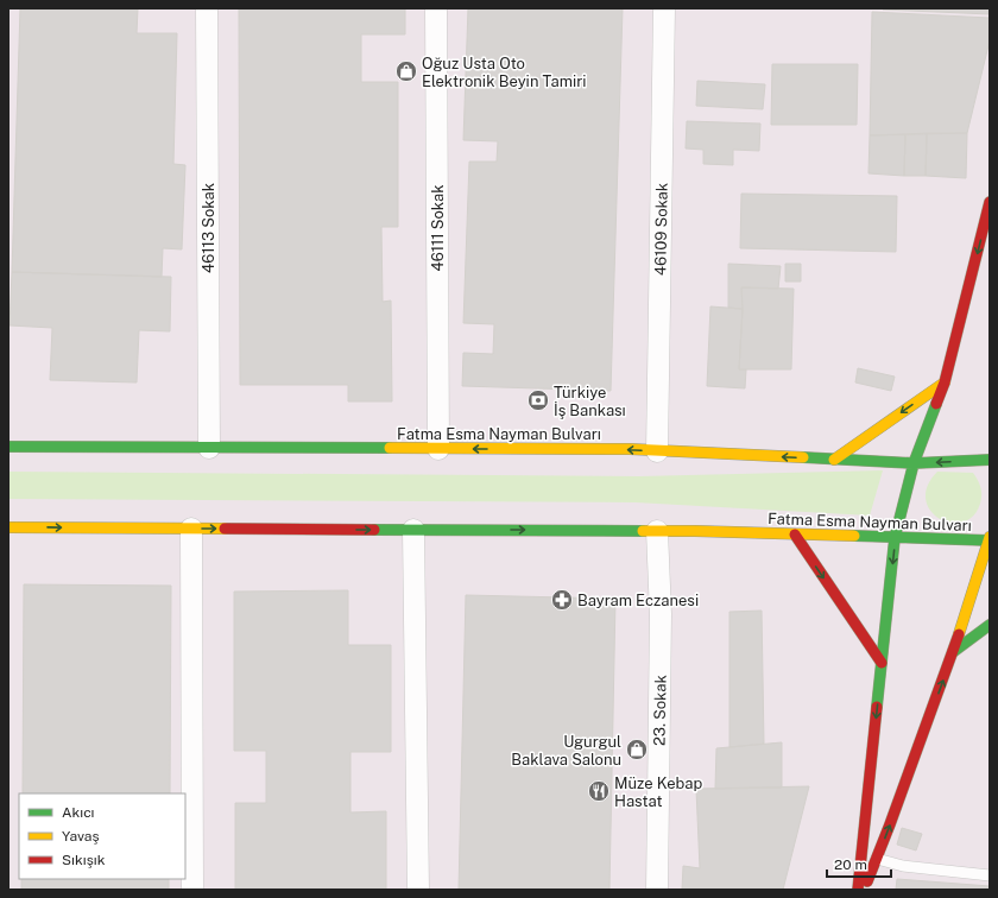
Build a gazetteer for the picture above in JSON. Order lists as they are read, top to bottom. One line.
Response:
{"streets":{"main road":["Fatma Esma Nayman Bulvarı"],"street":["46113 Sokak","46111 Sokak","46109 Sokak","23. Sokak"]},"crossings":[["46113 Sokak","Fatma Esma Nayman Bulvarı"],["46111 Sokak","Fatma Esma Nayman Bulvarı"],["46109 Sokak","Fatma Esma Nayman Bulvarı"],["Fatma Esma Nayman Bulvarı","23. Sokak"]],"places":{"shop":["Oğuz Usta Oto Elektronik Beyin Tamiri","Ugurgul Baklava Salonu"],"bank":["Türkiye İş Bankası"],"pharmacy":["Bayram Eczanesi"],"restaurant":["Müze Kebap Hastat"]},"legend":["Akıcı","Yavaş","Sıkışık"],"scale_bar":"20 m"}
